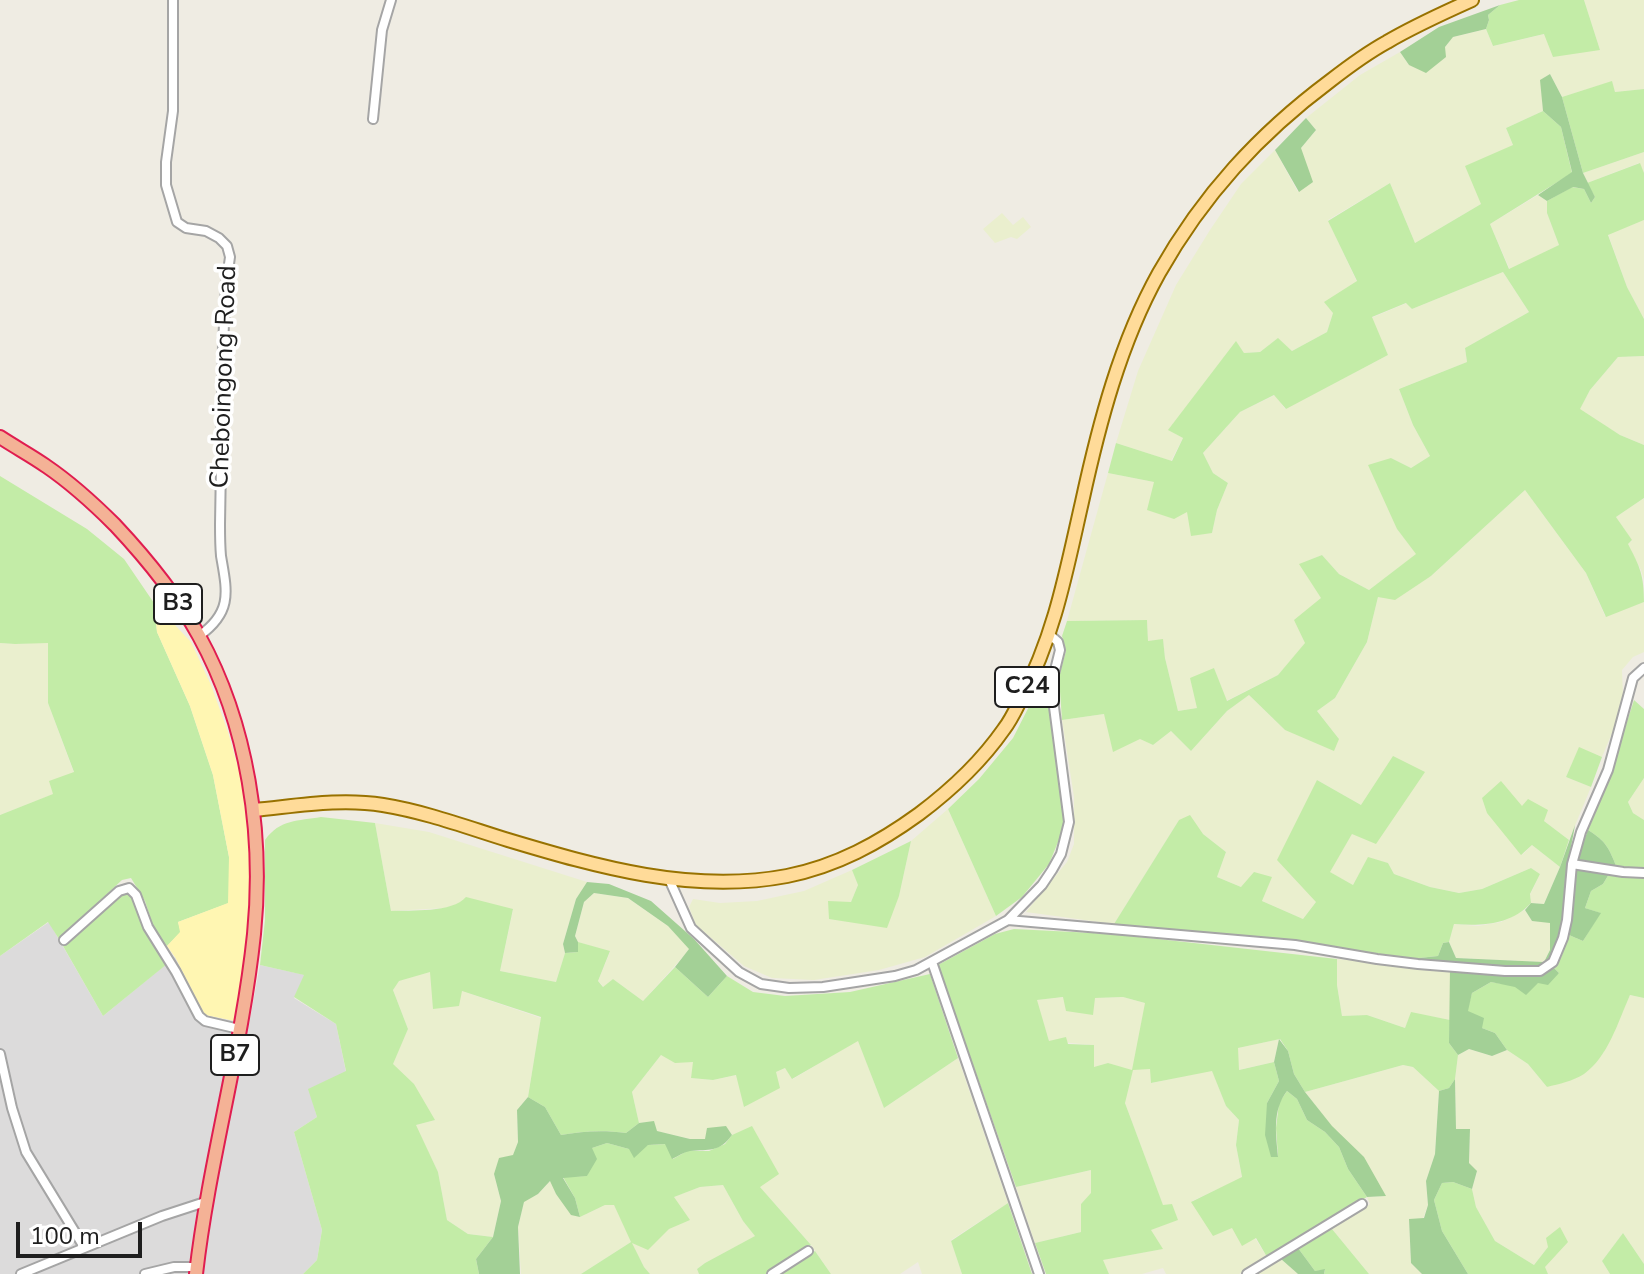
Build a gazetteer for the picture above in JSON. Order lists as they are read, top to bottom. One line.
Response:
{"streets":{"highway":["B3","B7"],"main road":["C24"],"street":["Cheboingong Road"]},"crossings":[["Cheboingong Road","B3"],["B3","C24"],["B3","B7"]],"scale_bar":"100 m"}
